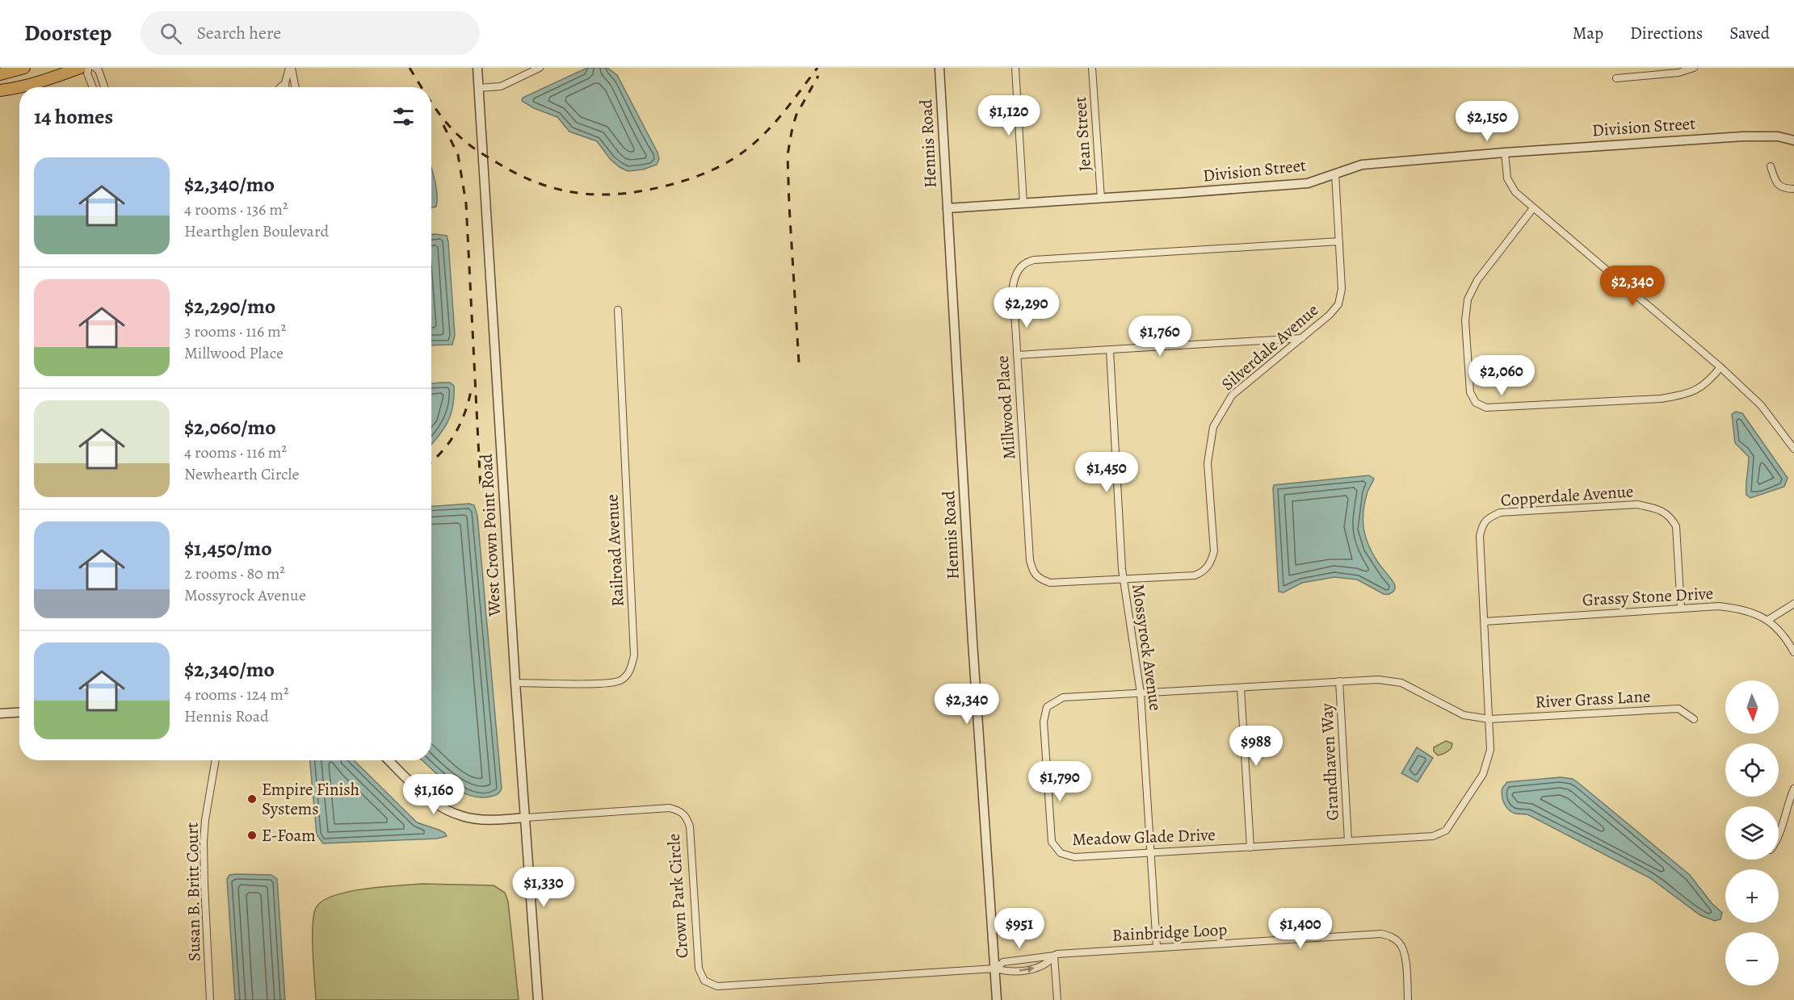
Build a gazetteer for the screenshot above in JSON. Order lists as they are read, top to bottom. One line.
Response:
{"streets":{"street":["Division Street","Jean Street","Hennis Road","Silverdale Avenue","Millwood Place","Copperdale Avenue","West Crown Point Road","Railroad Avenue","Grassy Stone Drive","Mossyrock Avenue","River Grass Lane","Grandhaven Way","Meadow Glade Drive","Susan B. Britt Court","Crown Park Circle","Bainbridge Loop"]},"crossings":[["Division Street","Jean Street"],["Division Street","Hennis Road"],["Division Street","Silverdale Avenue"],["Hennis Road","Crown Park Circle"],["Hennis Road","Bainbridge Loop"],["Silverdale Avenue","Millwood Place"],["Silverdale Avenue","Mossyrock Avenue"],["Millwood Place","Mossyrock Avenue"],["Copperdale Avenue","Grassy Stone Drive"],["Copperdale Avenue","River Grass Lane"],["Copperdale Avenue","Meadow Glade Drive"],["West Crown Point Road","Railroad Avenue"],["West Crown Point Road","Crown Park Circle"],["Mossyrock Avenue","Meadow Glade Drive"],["Mossyrock Avenue","Bainbridge Loop"],["River Grass Lane","Meadow Glade Drive"],["Grandhaven Way","Meadow Glade Drive"],["Crown Park Circle","Bainbridge Loop"]],"places":["Empire Finish Systems","E-Foam"],"north":"bottom","page":{"header":"Doorstep","search":"Search here","nav":["Map","Directions","Saved"],"heading":"14 homes","price":["$1,120","$2,150","$2,340","$2,290","$1,760","$2,060","$1,450","$2,340","$988","$1,790","$1,160","$1,330","$951","$1,400"],"list":[{"name":"$2,340/mo","note":"4 rooms · 136 m² · Hearthglen Boulevard"},{"name":"$2,290/mo","note":"3 rooms · 116 m² · Millwood Place"},{"name":"$2,060/mo","note":"4 rooms · 116 m² · Newhearth Circle"},{"name":"$1,450/mo","note":"2 rooms · 80 m² · Mossyrock Avenue"},{"name":"$2,340/mo","note":"4 rooms · 124 m² · Hennis Road"}],"map_buttons":["+","−"]}}
